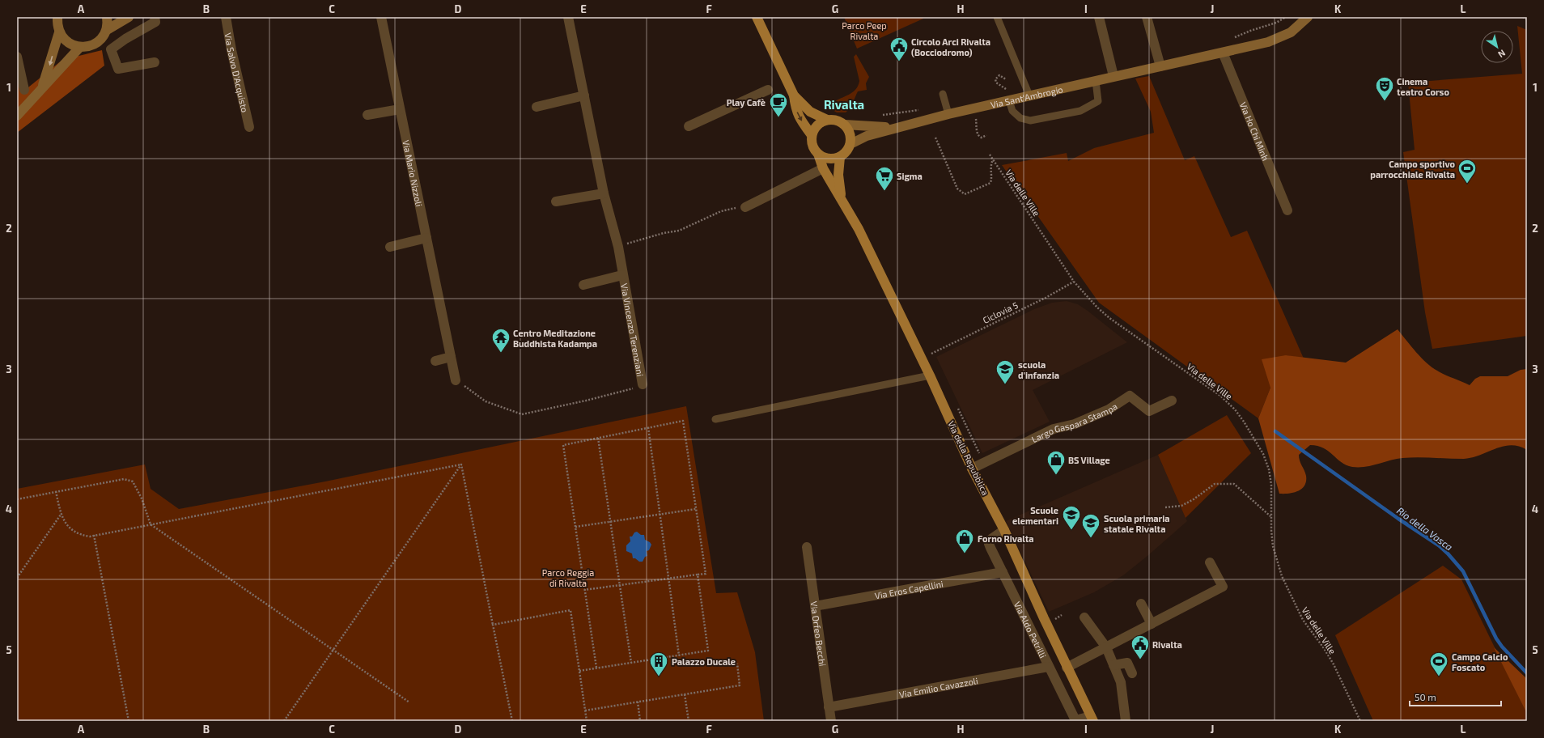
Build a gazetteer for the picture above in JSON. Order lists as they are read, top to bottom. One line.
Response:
{"streets":{"main road":["Via Sant'Ambrogio","Via della Repubblica"],"street":["Via Salvo D'Acquisto","Via Ho Chi Minh","Via Mario Nizzoli","Via Vincenzo Terenziani","Largo Gaspara Stampa","Via Eros Capellini","Via Aldo Petrilli","Via Orfeo Becchi","Via Emilio Cavazzoli"],"path":["Via delle Ville","Ciclovia 5"]},"crossings":[["Via Sant'Ambrogio","Via Ho Chi Minh"],["Via Sant'Ambrogio","Via della Repubblica"],["Via delle Ville","Ciclovia 5"],["Largo Gaspara Stampa","Via della Repubblica"],["Via della Repubblica","Via Aldo Petrilli"],["Via Eros Capellini","Via Aldo Petrilli"],["Via Eros Capellini","Via Orfeo Becchi"],["Via Aldo Petrilli","Via Emilio Cavazzoli"],["Via Orfeo Becchi","Via Emilio Cavazzoli"]],"districts":["Rivalta"],"water":["Rio della Vasca"],"parks":["Parco Peep Rivalta","Parco Reggia di Rivalta"],"places":{"public building":["Circolo Arci Rivalta (Bocciodromo)","Rivalta"],"theatre":["Cinema teatro Corso"],"cafe":["Play Cafè"],"sports":["Campo sportivo parrocchiale Rivalta","Campo Calcio Foscato"],"supermarket":["Sigma"],"temple":["Centro Meditazione Buddhista Kadampa"],"school or university":["scuola d'infanzia","Scuole elementari","Scuola primaria statale Rivalta"],"shop":["BS Village","Forno Rivalta"],"building":["Palazzo Ducale"]},"scale_bar":"50 m","north":"bottom right","grid":{"columns":["A","B","C","D","E","F","G","H","I","J","K","L"],"rows":["1","2","3","4","5"]}}
